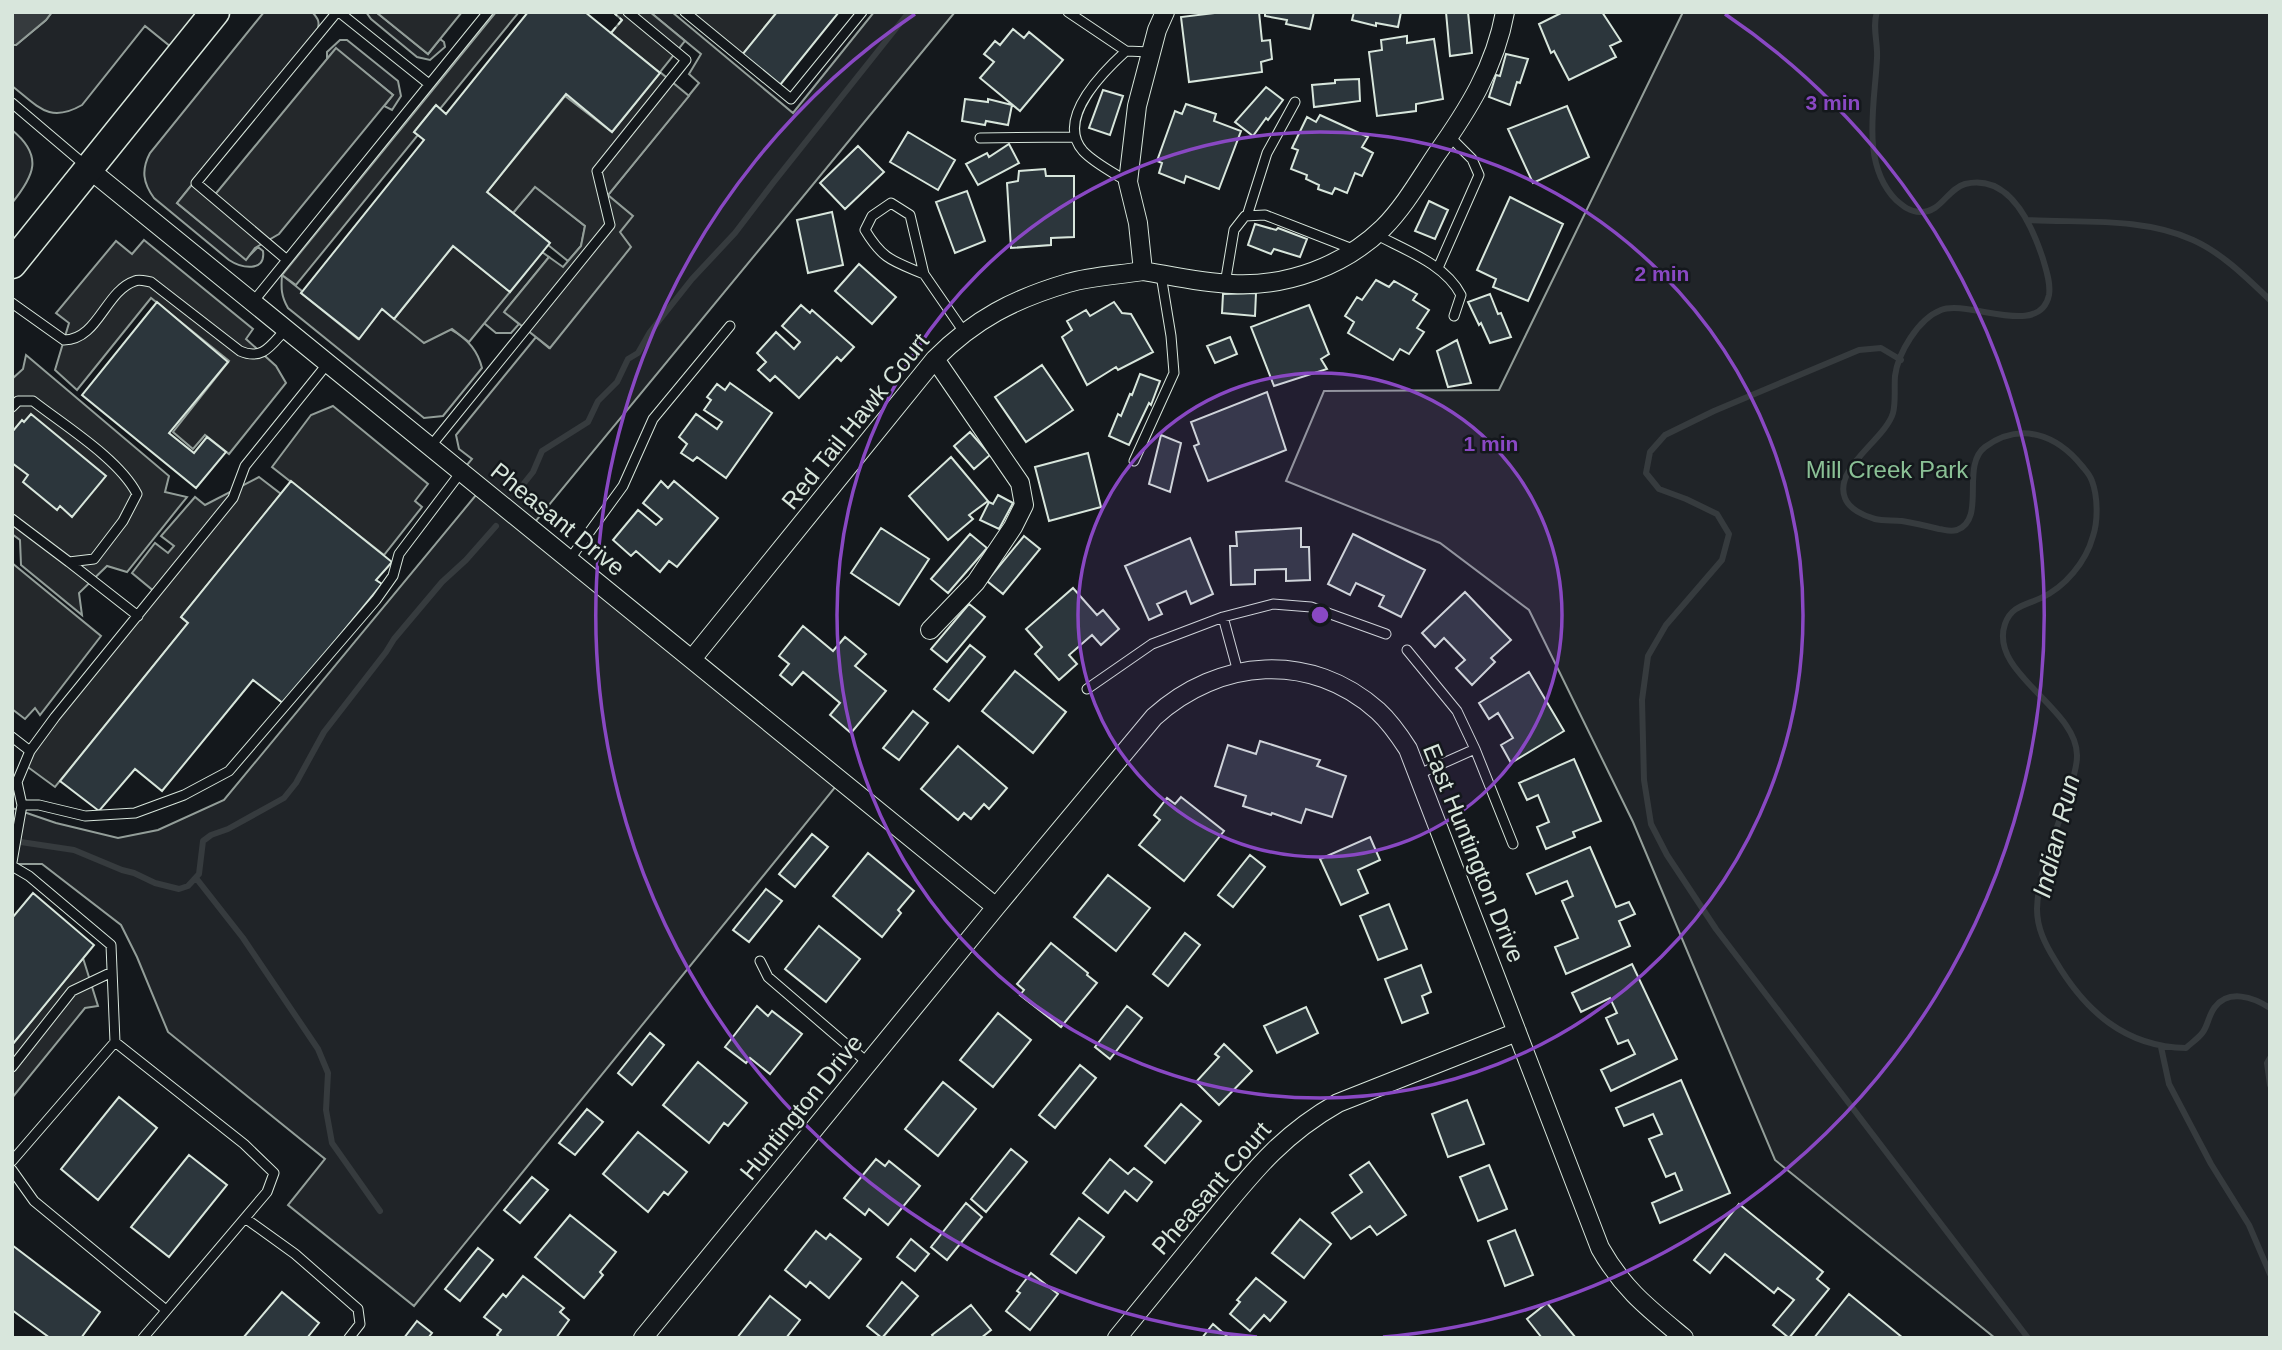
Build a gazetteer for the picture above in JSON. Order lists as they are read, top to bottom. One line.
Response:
{"streets":{"street":["Red Tail Hawk Court","Pheasant Drive","East Huntington Drive","Huntington Drive","Pheasant Court"]},"crossings":[["Red Tail Hawk Court","Pheasant Drive"],["Pheasant Drive","East Huntington Drive"],["Pheasant Drive","Huntington Drive"],["East Huntington Drive","Huntington Drive"],["East Huntington Drive","Pheasant Court"]],"water":["Indian Run"],"parks":["Mill Creek Park"],"rings":["3 min","2 min","1 min"]}
